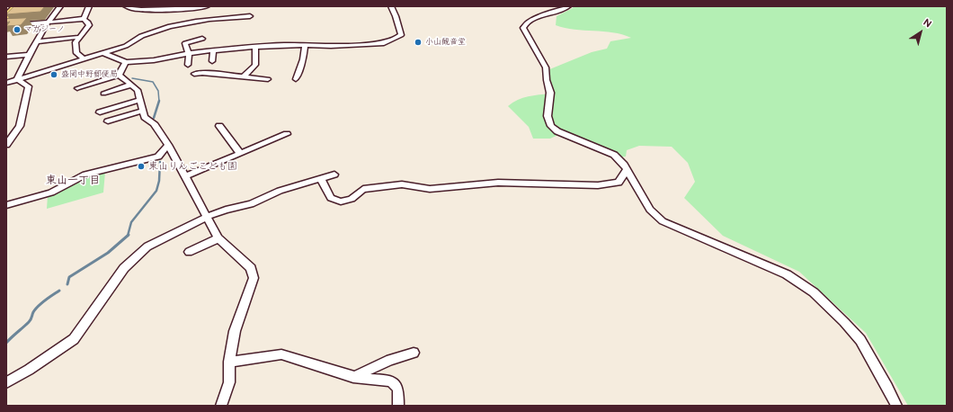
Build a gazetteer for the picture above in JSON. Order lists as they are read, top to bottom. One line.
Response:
{"districts":["東山一丁目"],"places":["マガジーノ","小山観音堂","盛岡中野郵便局","東山りんごこども園"],"north":"top right"}
